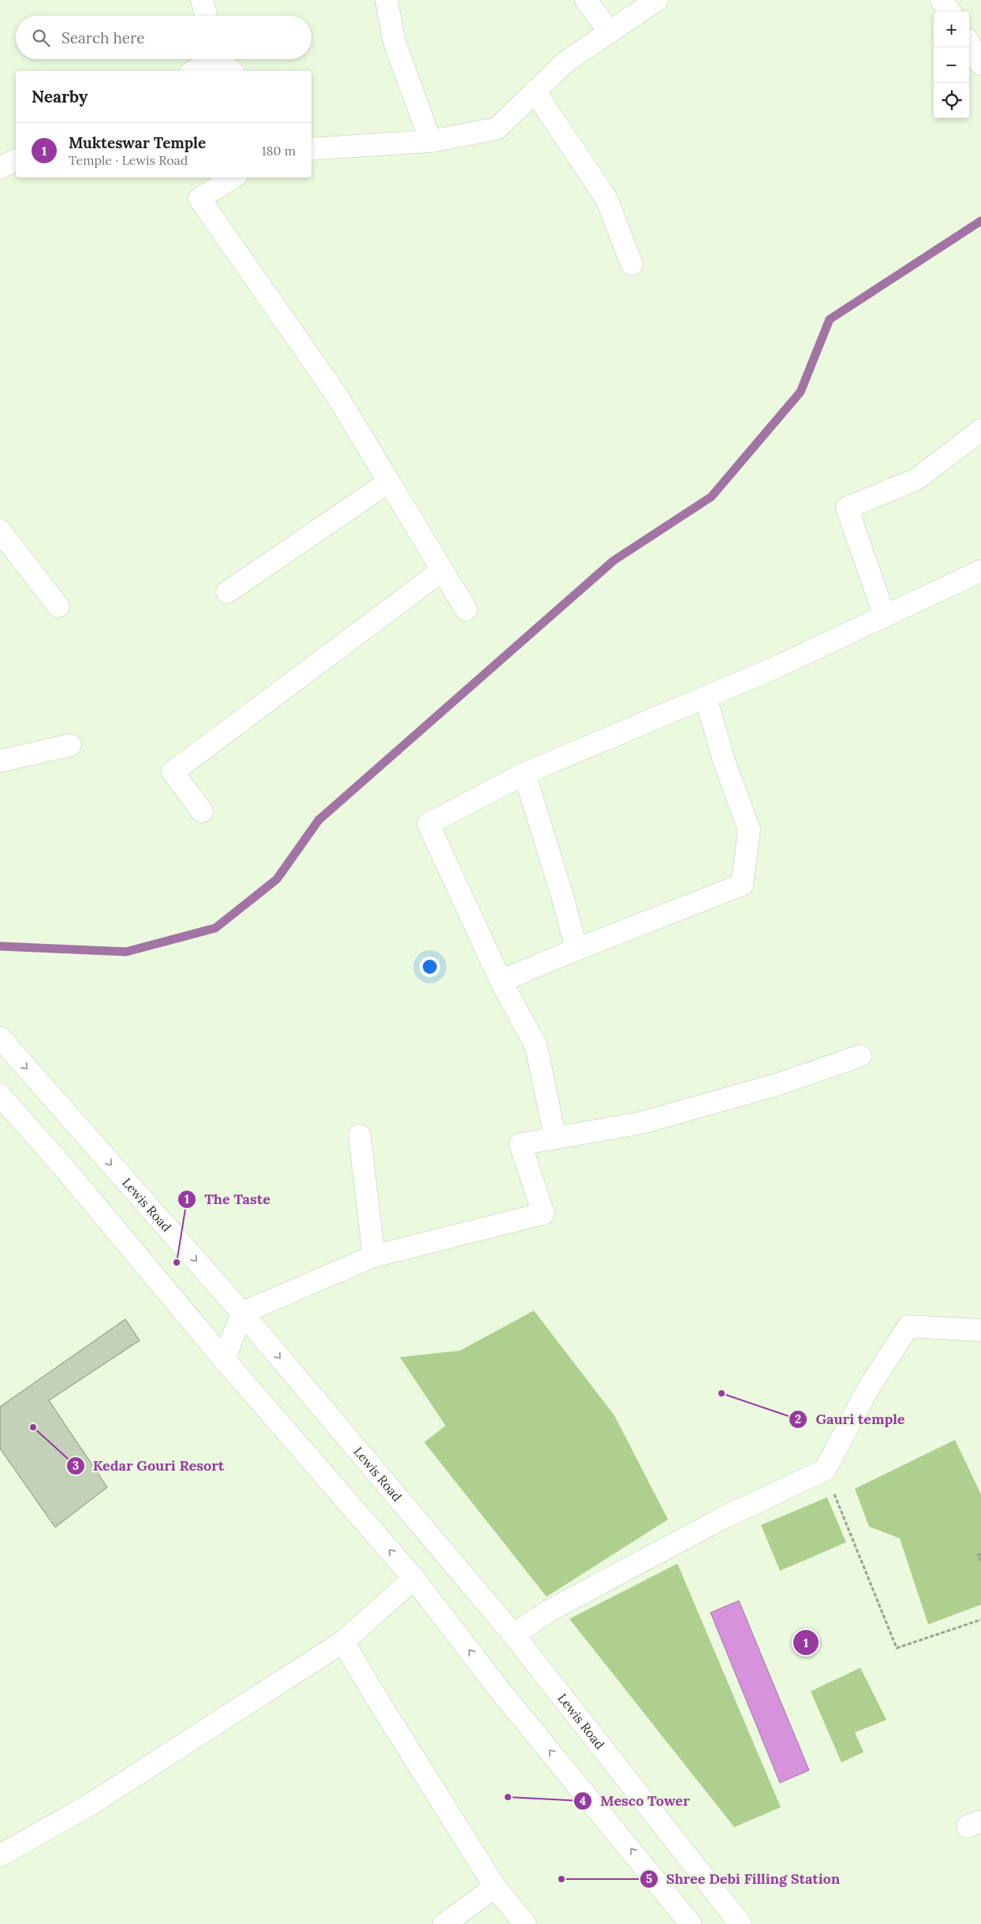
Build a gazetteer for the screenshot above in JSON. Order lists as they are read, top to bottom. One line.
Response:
{"streets":{"street":["Lewis Road"]},"places":["The Taste","Gauri temple","Kedar Gouri Resort","Mesco Tower","Shree Debi Filling Station"],"page":{"map_buttons":["+","−"],"search":"Search here","heading":"Nearby","list":[{"mark":"1","name":"Mukteswar Temple","note":"Temple · Lewis Road","value":"180 m"}],"pins":"1"}}
